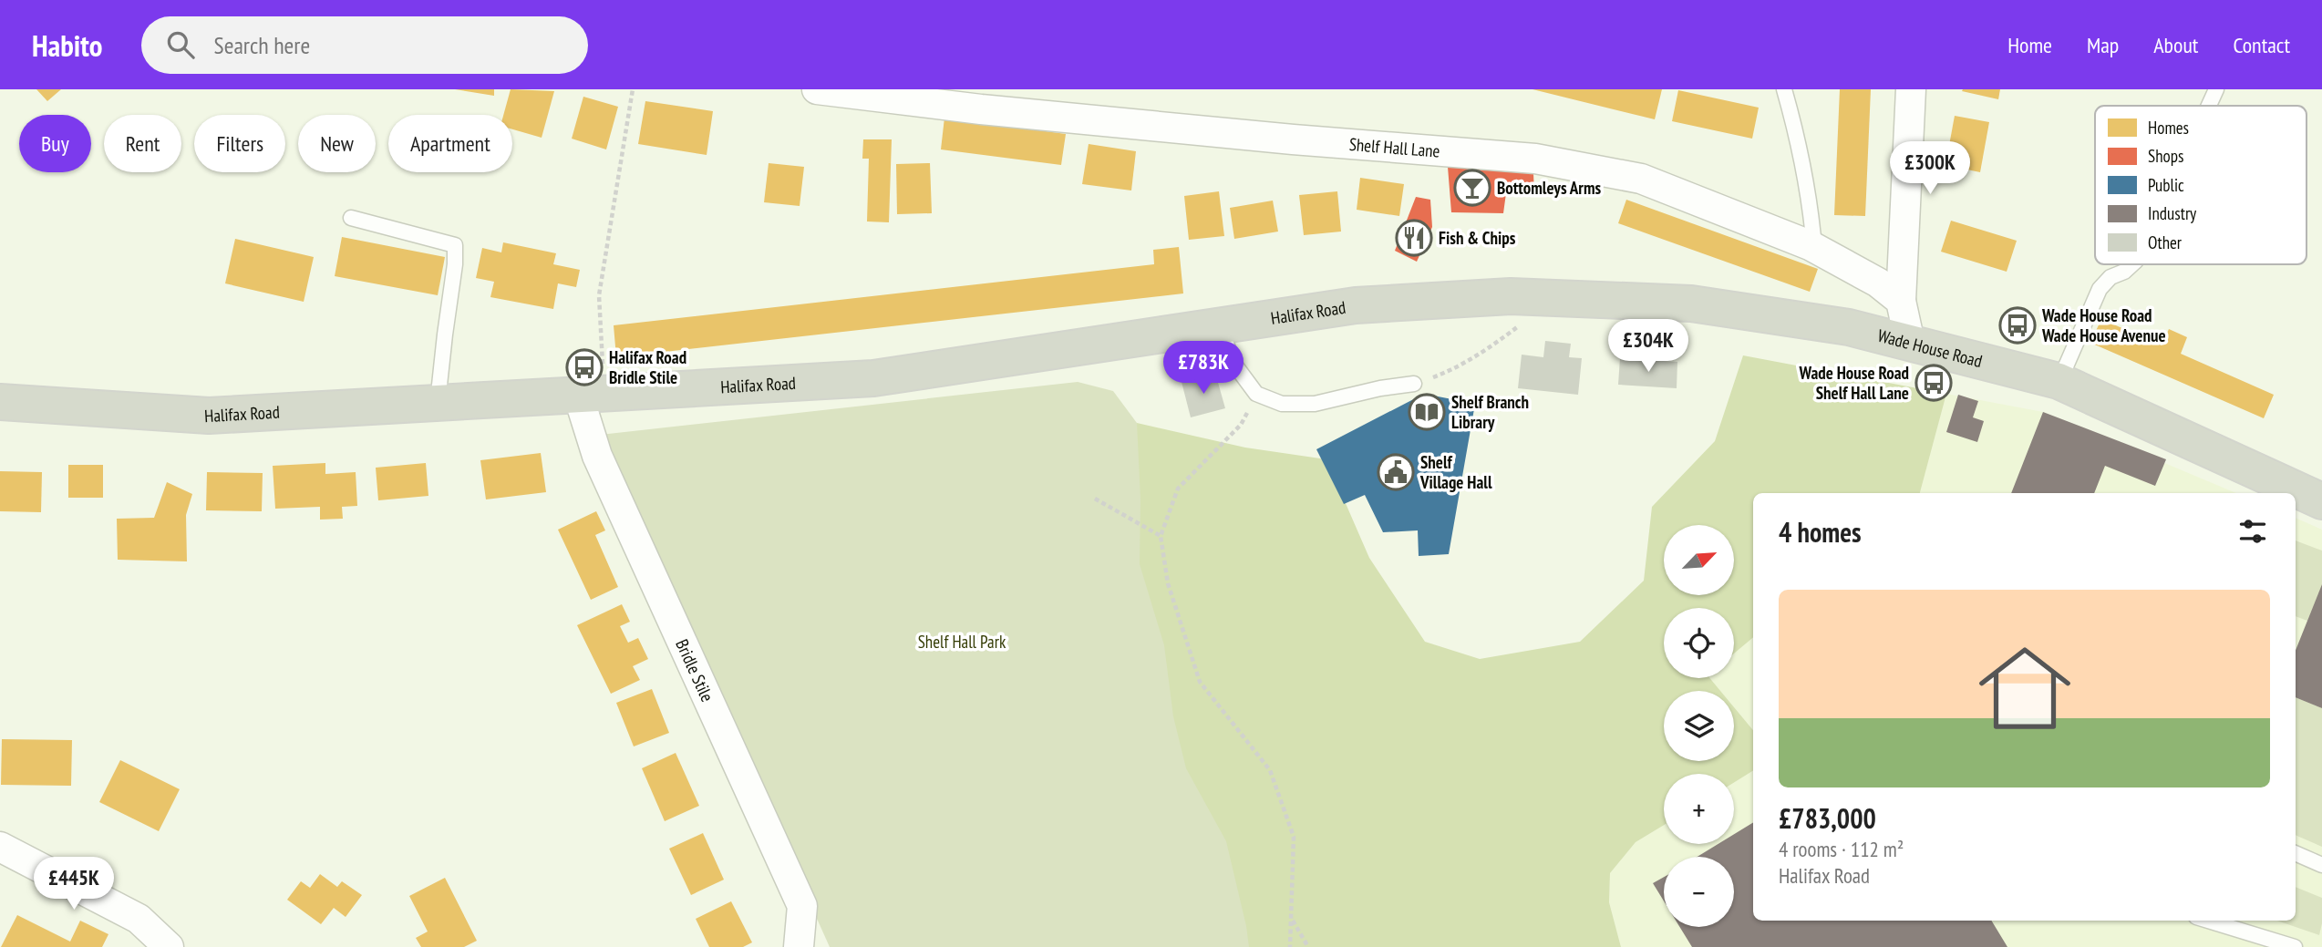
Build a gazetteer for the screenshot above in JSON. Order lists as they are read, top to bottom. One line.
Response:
{"streets":{"highway":["Halifax Road","Wade House Road"],"street":["Shelf Hall Lane","Bridle Stile"]},"crossings":[["Halifax Road","Wade House Road"],["Halifax Road","Bridle Stile"]],"parks":["Shelf Hall Park"],"places":{"bar":["Bottomleys Arms"],"restaurant":["Fish & Chips"],"bus stop":["Wade House Road Wade House Avenue","Halifax Road Bridle Stile","Wade House Road Shelf Hall Lane"],"library":["Shelf Branch Library"],"public building":["Shelf Village Hall"]},"legend":["Homes","Shops","Public","Industry","Other"],"north":"top right","page":{"header":"Habito","search":"Search here","nav":["Home","Map","About","Contact"],"chip":["Buy","Rent","Filters","New","Apartment"],"price":["£300K","£304K","£783K","£445K"],"heading":"4 homes","map_buttons":["+","−"],"list":[{"name":"£783,000","note":"4 rooms · 112 m² · Halifax Road"}]}}
